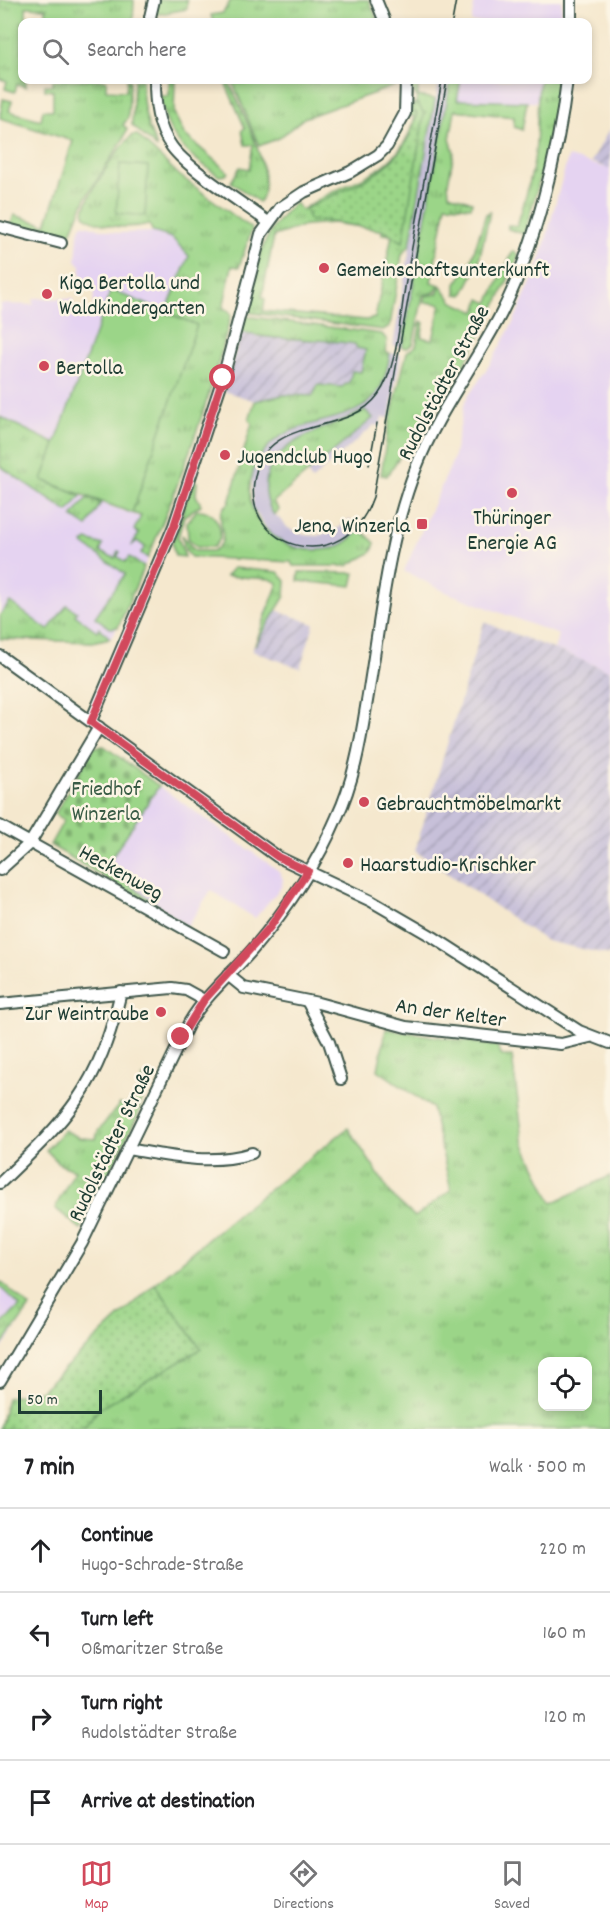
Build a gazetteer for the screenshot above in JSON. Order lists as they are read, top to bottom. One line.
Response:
{"streets":{"street":["Rudolstädter Straße","Heckenweg","An der Kelter"]},"crossings":[["Rudolstädter Straße","An der Kelter"]],"parks":["Friedhof Winzerla"],"places":{"other":["Gemeinschaftsunterkunft","Kiga Bertolla und Waldkindergarten","Bertolla","Jugendclub Hugo","Thüringer Energie AG","Gebrauchtmöbelmarkt","Haarstudio-Krischker","Zur Weintraube"],"transit":["Jena, Winzerla"]},"scale_bar":"50 m","page":{"search":"Search here","scale":"50 m","heading":["7 min","Walk · 500 m"],"list":[["Continue","Hugo-Schrade-Straße","220 m"],["Turn left","Oßmaritzer Straße","160 m"],["Turn right","Rudolstädter Straße","120 m"],"Arrive at destination"],"nav":["Map","Directions","Saved"]}}
